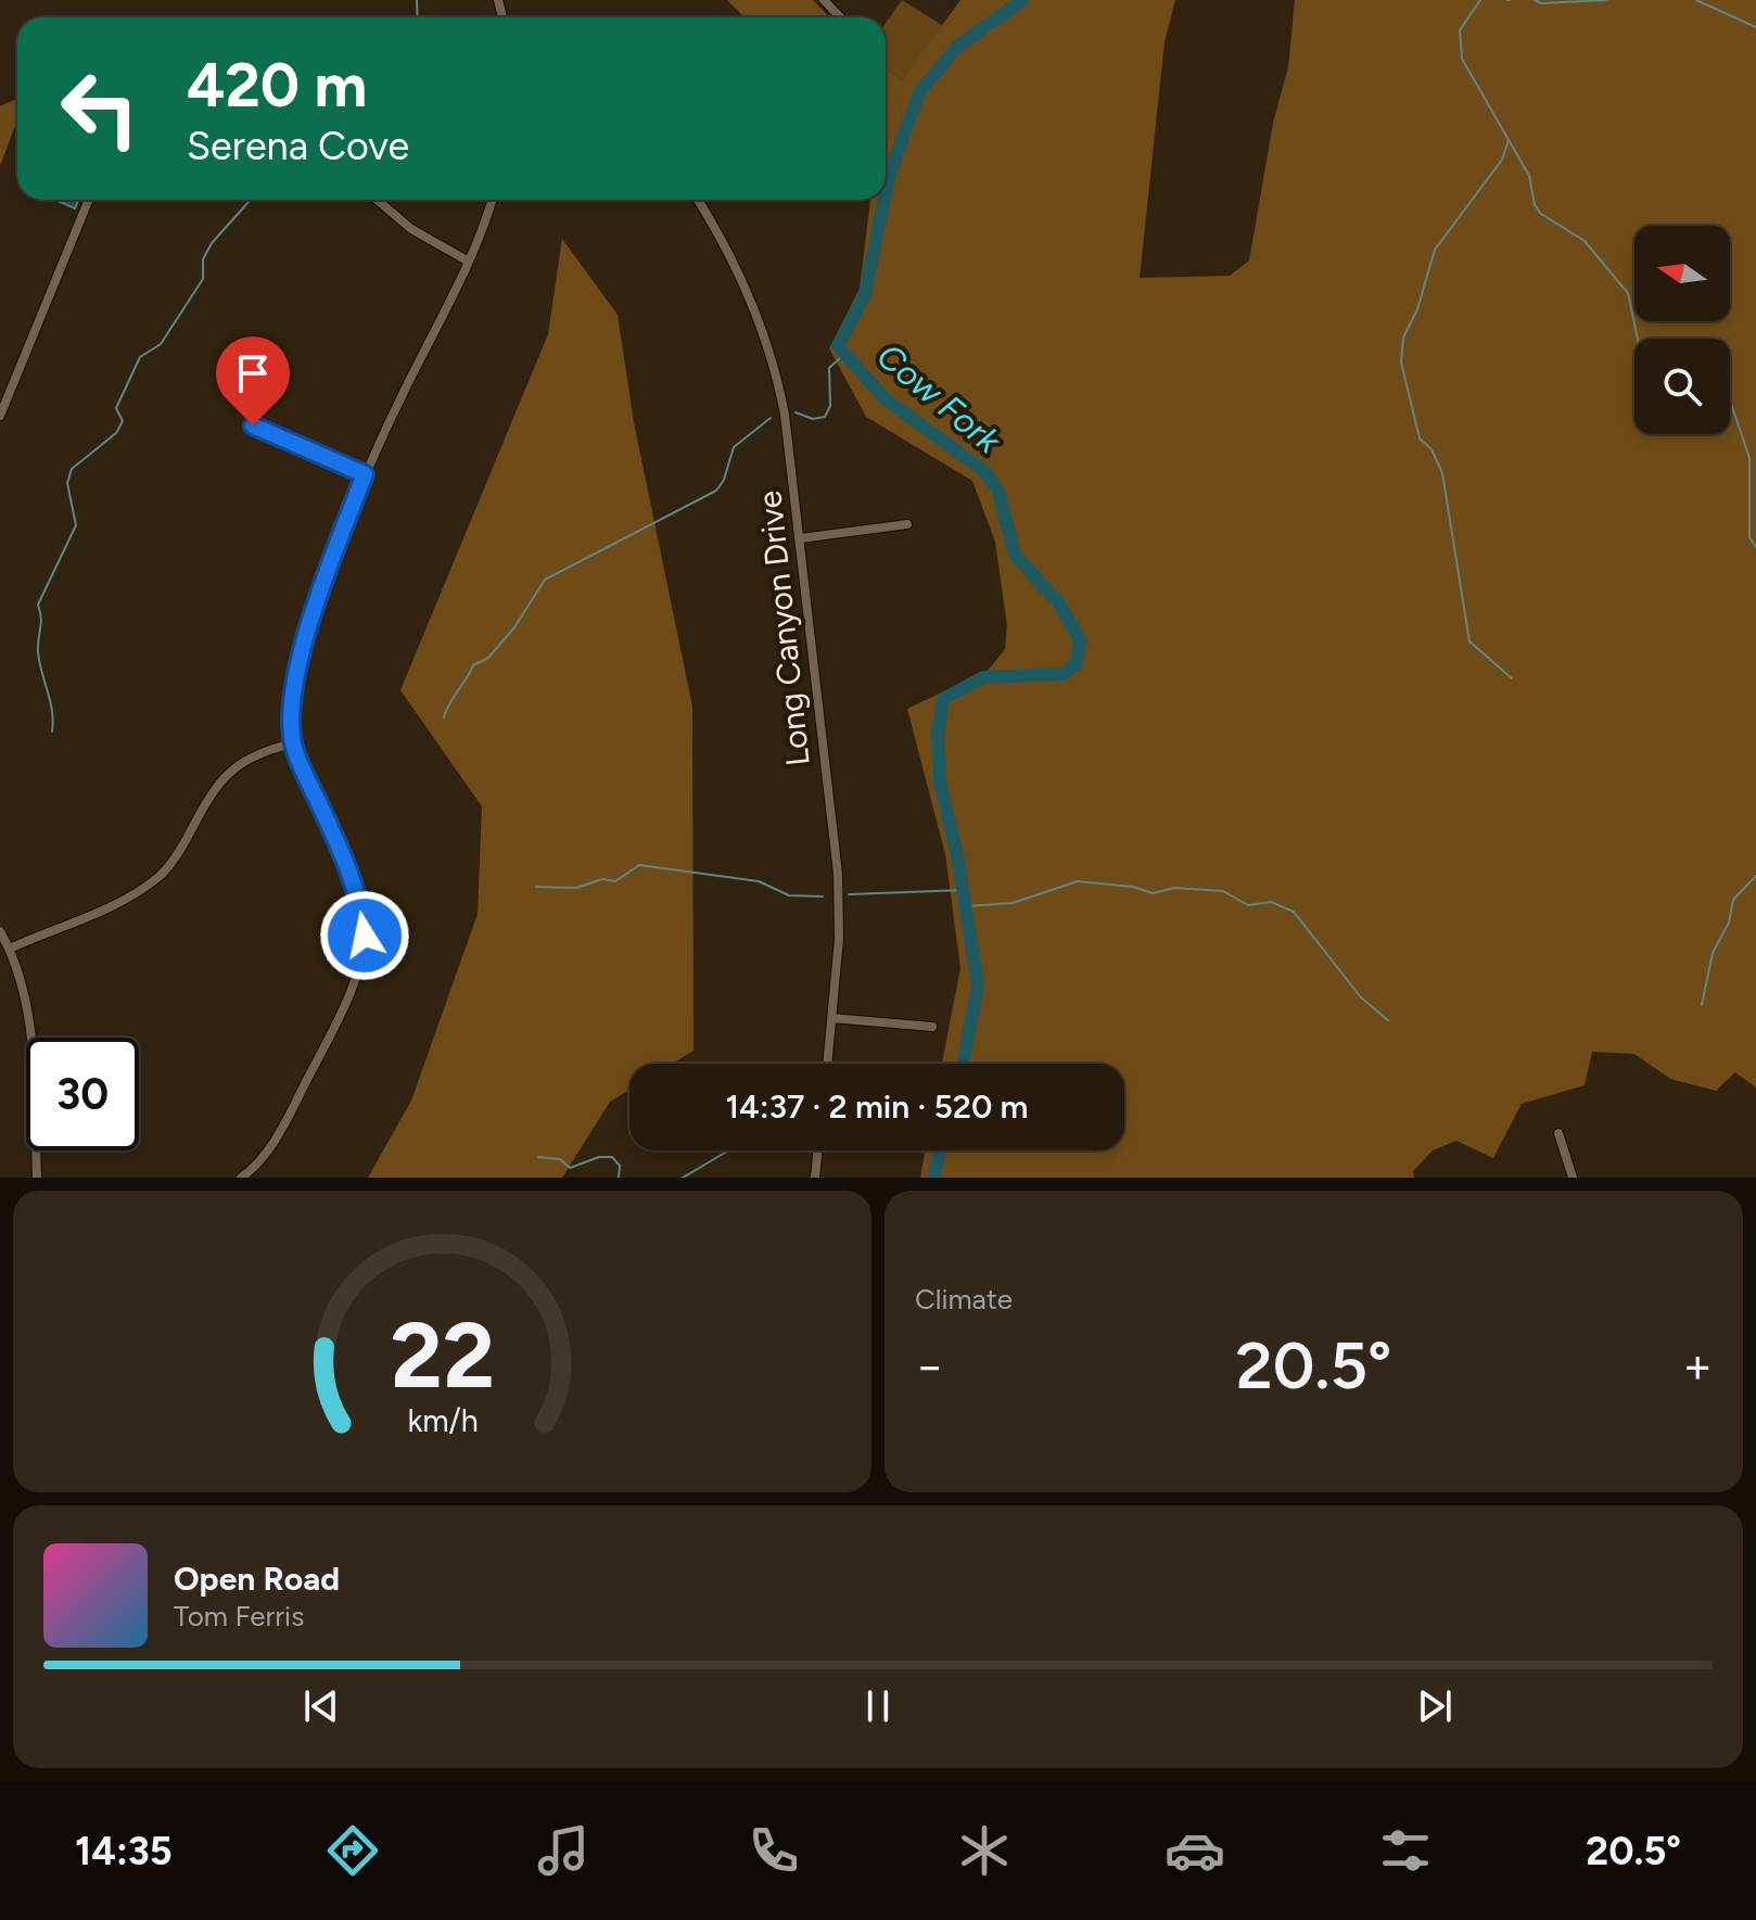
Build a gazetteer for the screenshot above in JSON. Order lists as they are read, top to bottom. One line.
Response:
{"streets":{"street":["Long Canyon Drive"]},"water":["Cow Fork"],"north":"left","page":{"turn":["420 m","Serena Cove"],"limit":"30","trip":"14:37 · 2 min · 520 m","tile":"Climate","heat":["−","20.5°","+"],"song":["Open Road","Tom Ferris"],"tabs":["14:35","20.5°"],"gauge":["22","km/h"]}}
